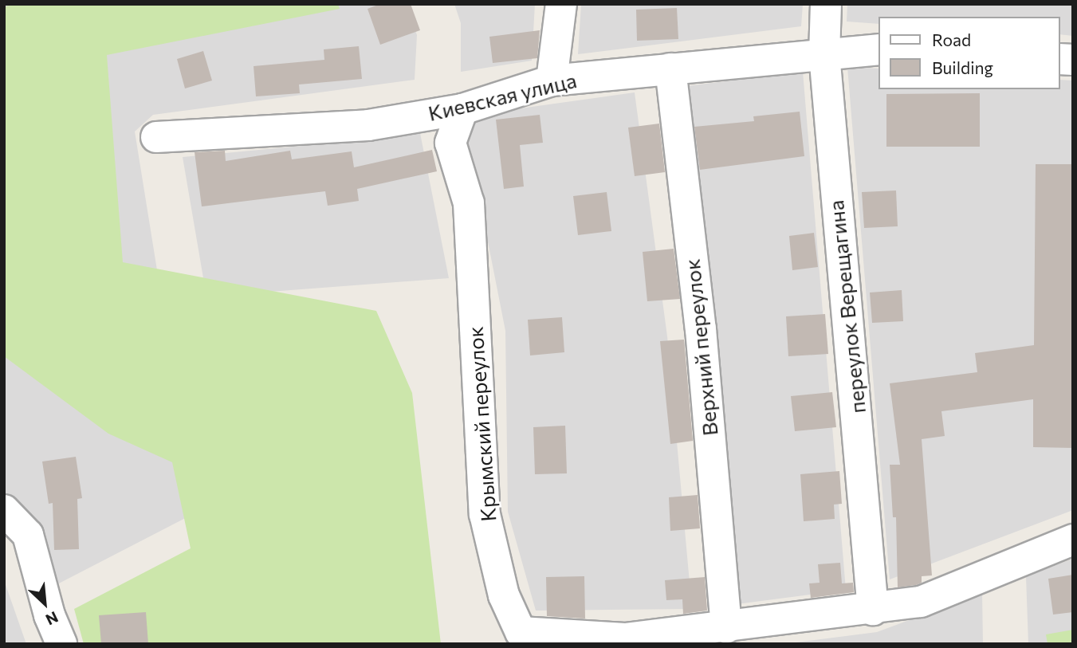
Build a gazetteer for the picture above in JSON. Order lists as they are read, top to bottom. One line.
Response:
{"streets":{"street":["Киевская улица","переулок Верещагина","Верхний переулок","Крымский переулок"]},"crossings":[["Киевская улица","переулок Верещагина"],["Киевская улица","Верхний переулок"],["Киевская улица","Крымский переулок"],["Верхний переулок","Крымский переулок"]],"legend":["Road","Building"],"north":"bottom right"}
